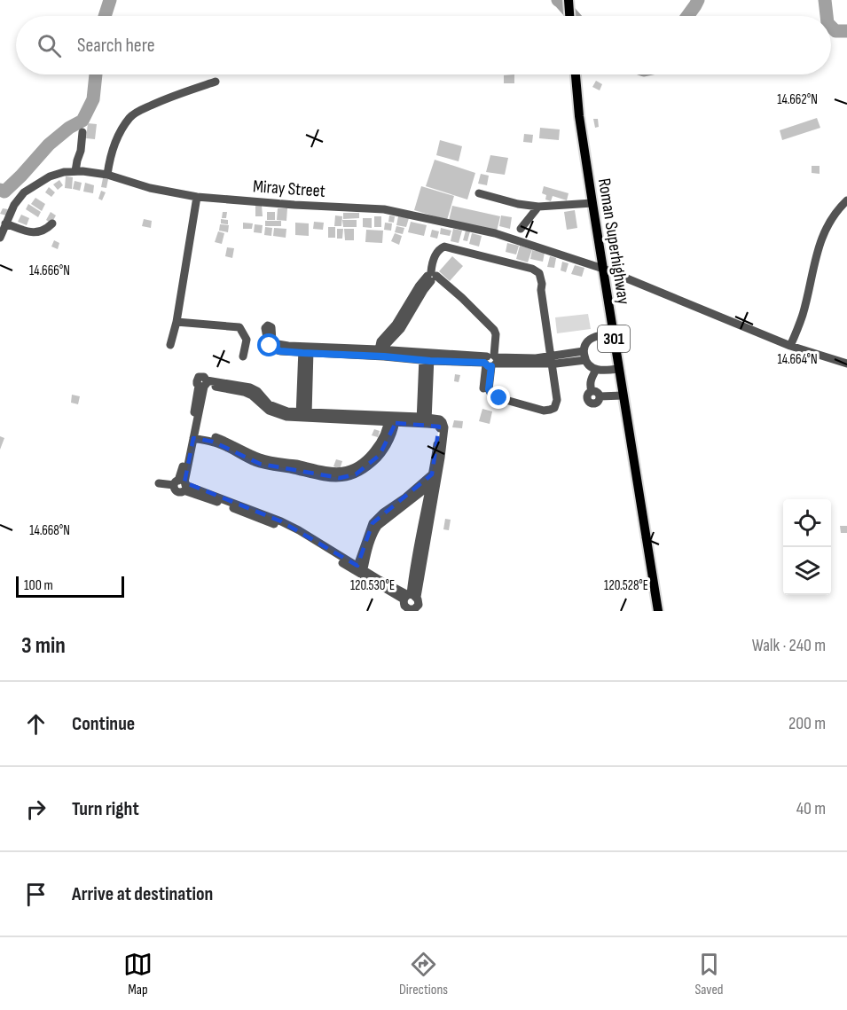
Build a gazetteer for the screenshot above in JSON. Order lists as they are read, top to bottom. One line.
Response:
{"streets":{"main road":["Roman Superhighway","301"],"street":["Miray Street"]},"crossings":[["Miray Street","Roman Superhighway"]],"scale_bar":"100 m","page":{"search":"Search here","scale":"100 m","heading":["3 min","Walk · 240 m"],"list":[["Continue","200 m"],["Turn right","40 m"],"Arrive at destination"],"nav":["Map","Directions","Saved"]},"coordinates":["14.662°N","14.666°N","14.664°N","14.668°N","120.530°E","120.528°E"]}
